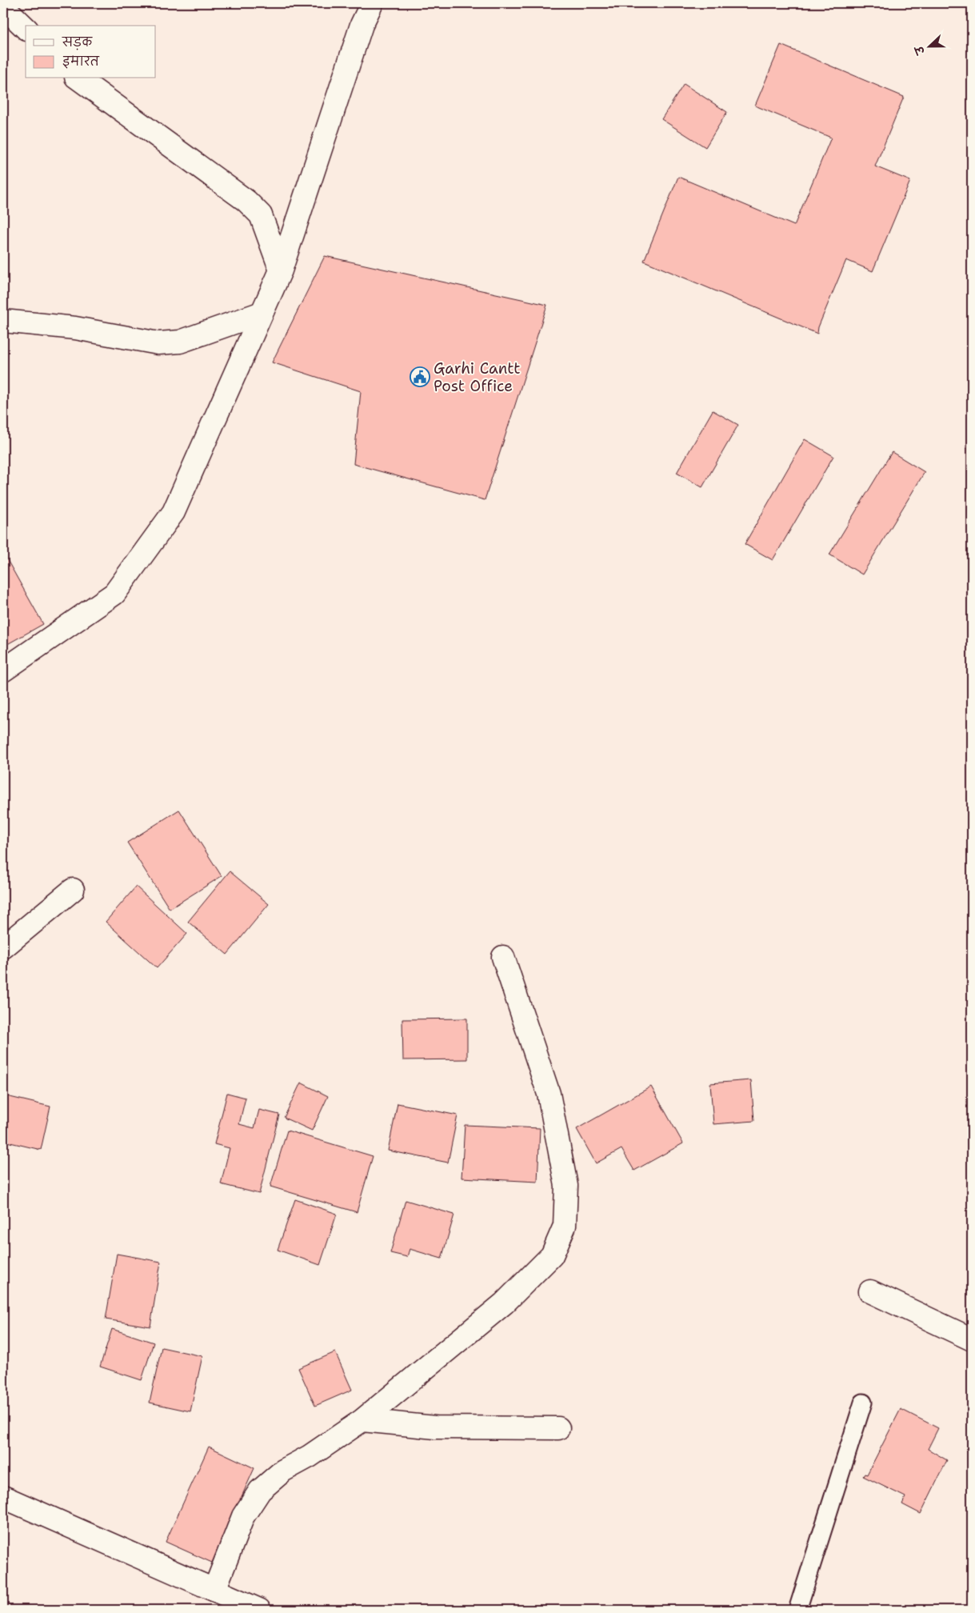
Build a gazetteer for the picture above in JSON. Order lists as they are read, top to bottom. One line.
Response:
{"places":{"public building":["Garhi Cantt Post Office"]},"legend":["सड़क","इमारत"],"north":"left"}
